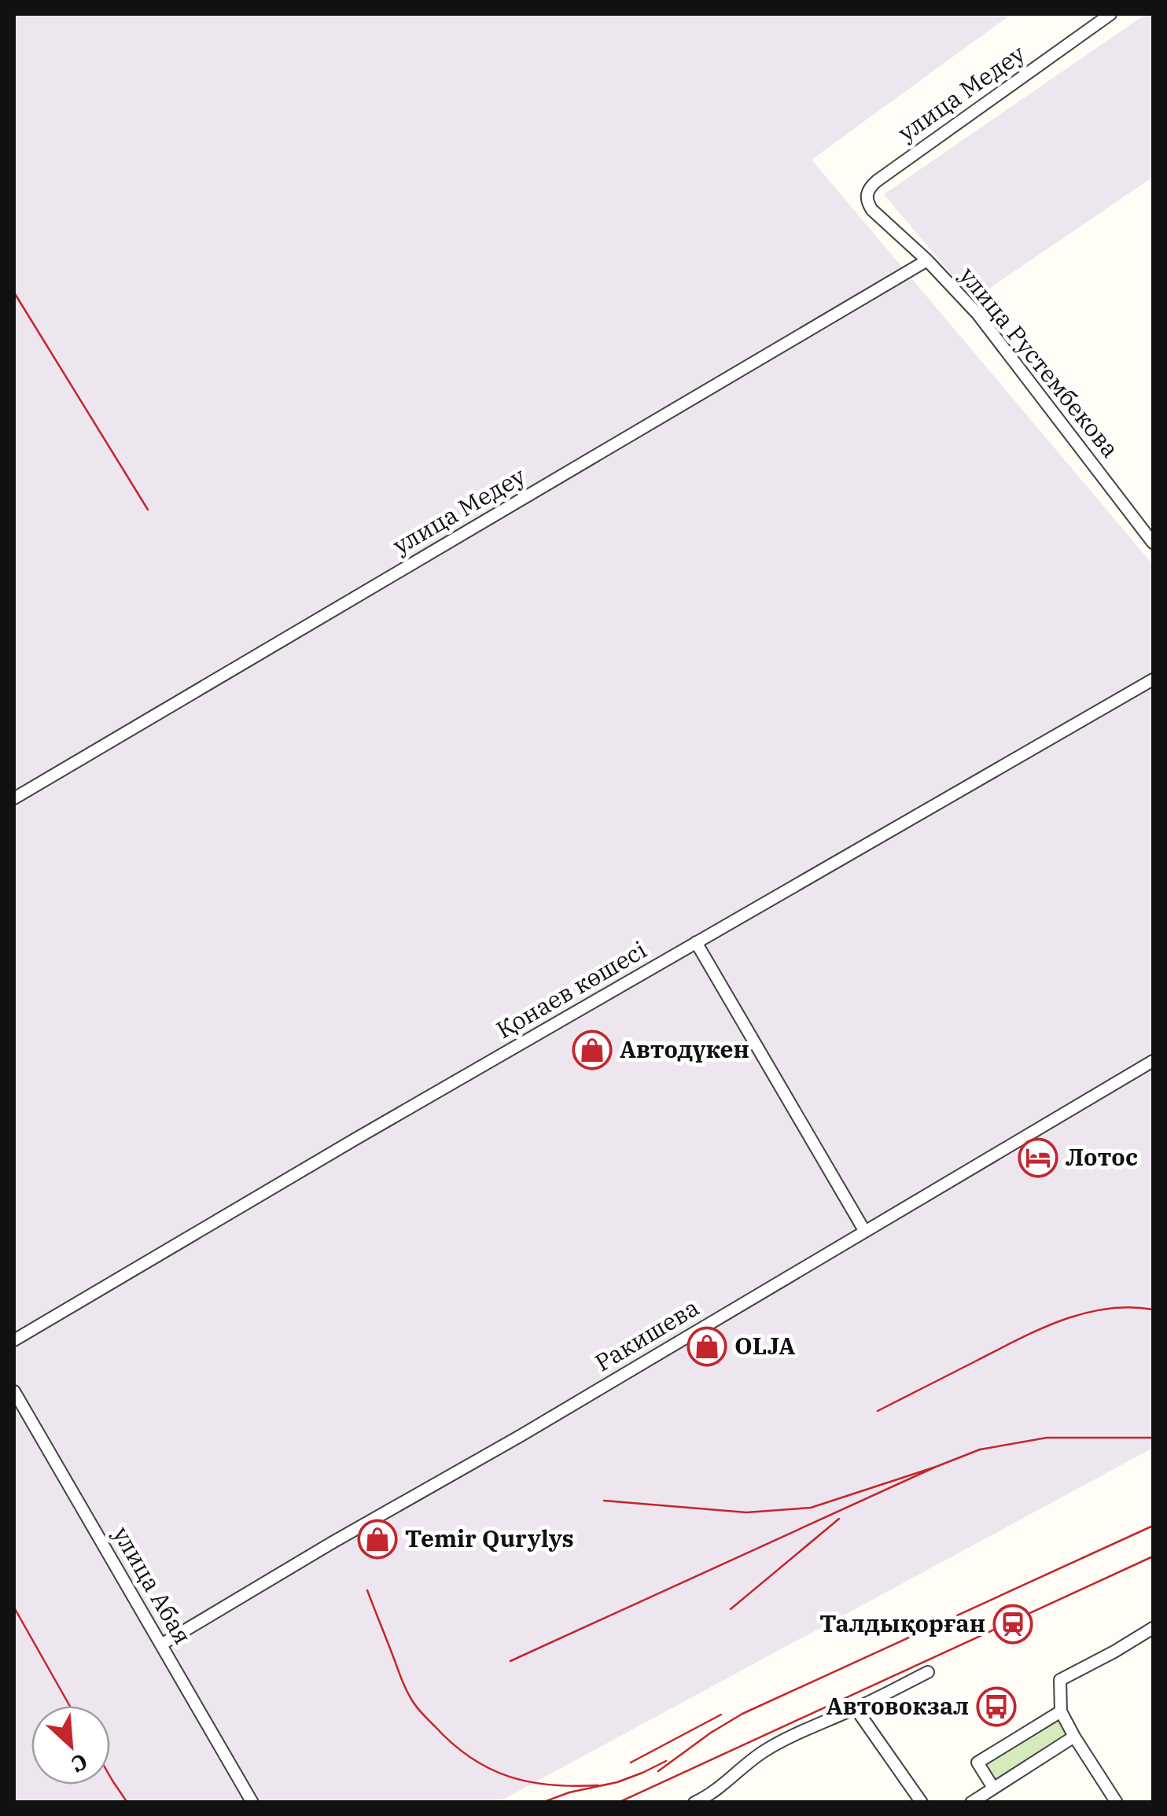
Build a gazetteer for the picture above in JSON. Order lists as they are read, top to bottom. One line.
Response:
{"streets":{"street":["улица Медеу","улица Рустембекова","Қонаев көшесі","Ракишева","улица Абая"]},"crossings":[["улица Медеу","улица Рустембекова"],["Ракишева","улица Абая"]],"places":{"shop":["Автодүкен","OLJA","Temir Qurylys"],"hotel":["Лотос"],"station":["Талдықорған"],"bus stop":["Автовокзал"]},"north":"bottom right"}
